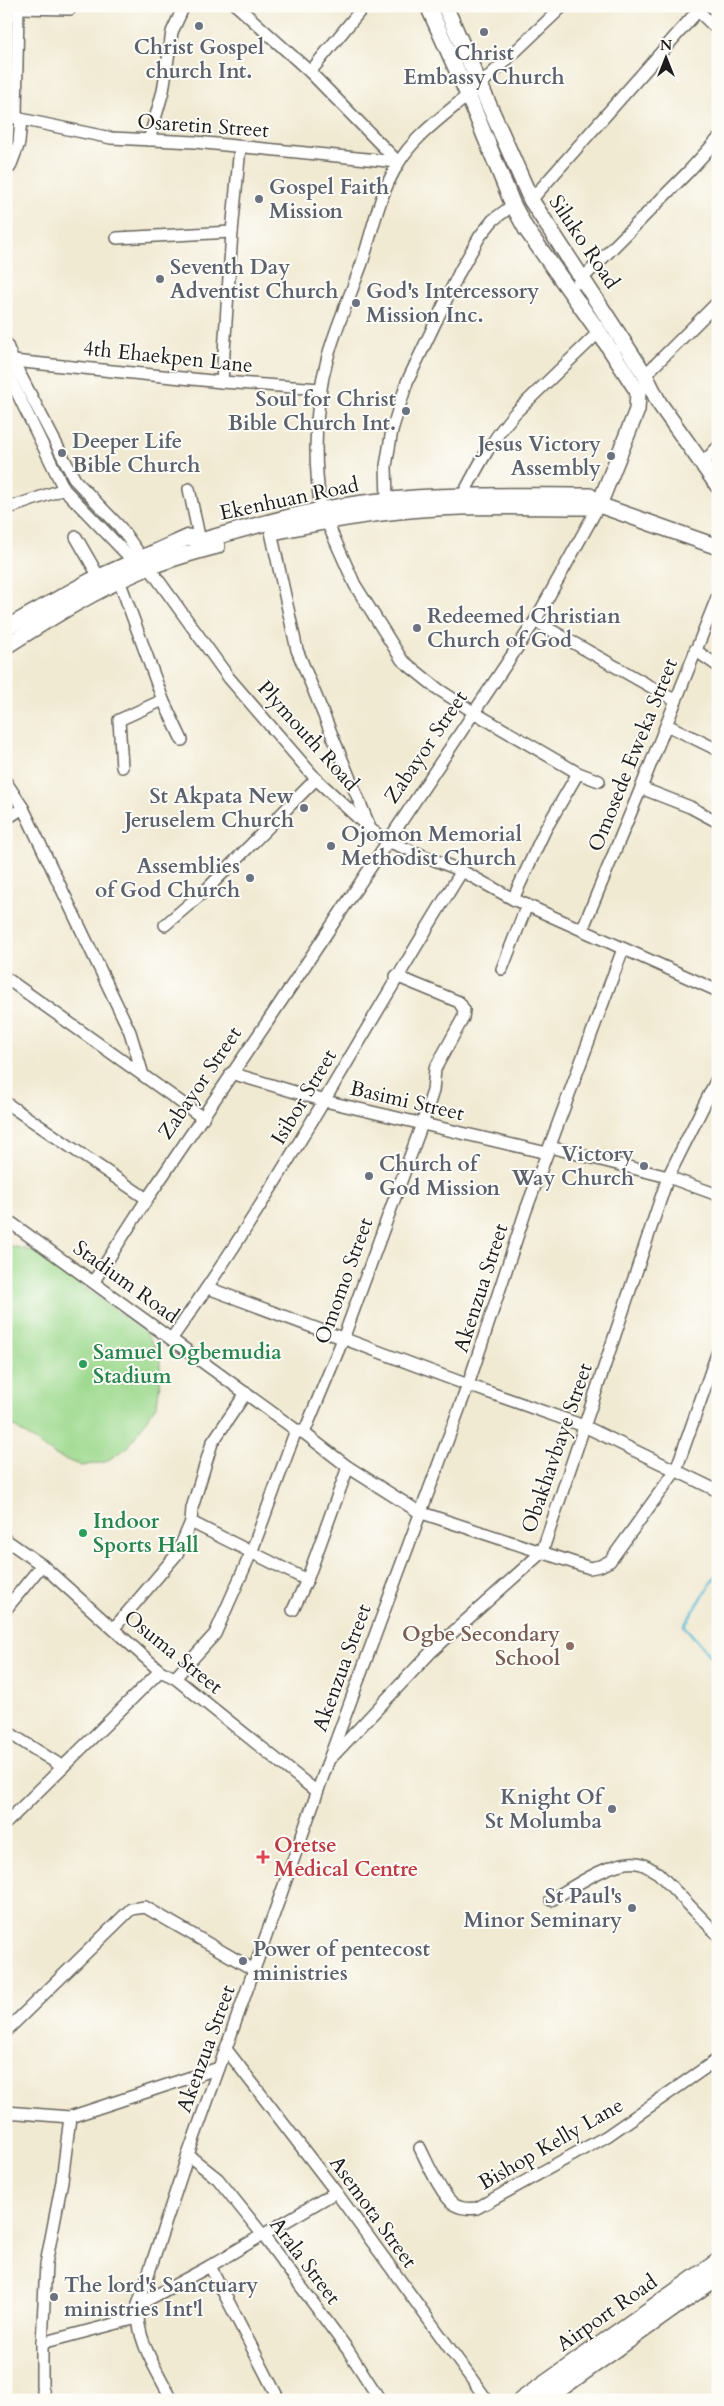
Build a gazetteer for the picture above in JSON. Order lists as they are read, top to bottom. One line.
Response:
{"streets":{"main road":["Siluko Road","Ekenhuan Road","Zabayor Street","Airport Road"],"street":["Osaretin Street","4th Ehaekpen Lane","Plymouth Road","Omosede Eweka Street","Isibor Street","Basimi Street","Omomo Street","Stadium Road","Akenzua Street","Obakhavbaye Street","Osuma Street","Bishop Kelly Lane","Asemota Street","Arala Street"]},"crossings":[["Siluko Road","Zabayor Street"],["Ekenhuan Road","Plymouth Road"],["Ekenhuan Road","Zabayor Street"],["Plymouth Road","Zabayor Street"],["Plymouth Road","Omosede Eweka Street"],["Plymouth Road","Isibor Street"],["Plymouth Road","Akenzua Street"],["Zabayor Street","Basimi Street"],["Zabayor Street","Stadium Road"],["Isibor Street","Basimi Street"],["Isibor Street","Omomo Street"],["Isibor Street","Stadium Road"],["Basimi Street","Omomo Street"],["Basimi Street","Akenzua Street"],["Basimi Street","Obakhavbaye Street"],["Omomo Street","Stadium Road"],["Omomo Street","Osuma Street"],["Stadium Road","Akenzua Street"],["Stadium Road","Obakhavbaye Street"],["Akenzua Street","Obakhavbaye Street"],["Akenzua Street","Osuma Street"],["Akenzua Street","Asemota Street"],["Akenzua Street","Arala Street"]],"places":{"other":["Christ Gospel church Int.","Christ Embassy Church","Gospel Faith Mission","Seventh Day Adventist Church","God's Intercessory Mission Inc.","Soul for Christ Bible Church Int.","Deeper Life Bible Church","Jesus Victory Assembly","Redeemed Christian Church of God","St Akpata New Jeruselem Church","Ojomon Memorial Methodist Church","Assemblies of God Church","Victory Way Church","Church of God Mission","Samuel Ogbemudia Stadium","Indoor Sports Hall","Ogbe Secondary School","Knight Of St Molumba","St Paul's Minor Seminary","Power of pentecost ministries","The lord's Sanctuary ministries Int'l"],"health":["Oretse Medical Centre"]},"north":"top"}
